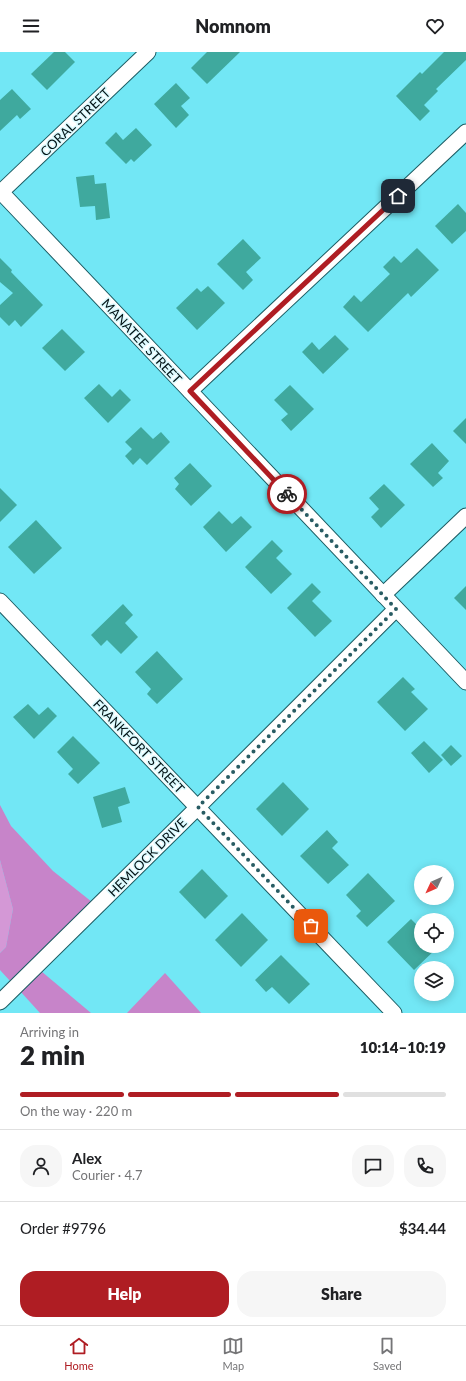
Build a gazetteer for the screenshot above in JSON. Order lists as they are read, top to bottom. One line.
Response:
{"streets":{"street":["CORAL STREET","MANATEE STREET","FRANKFORT STREET","HEMLOCK DRIVE"]},"crossings":[["CORAL STREET","MANATEE STREET"],["MANATEE STREET","HEMLOCK DRIVE"],["FRANKFORT STREET","HEMLOCK DRIVE"]],"north":"bottom left","page":{"header":"Nomnom","heading":["2 min","Arriving in","10:14–10:19"],"panel":["Alex","Courier · 4.7","Order #9796","$34.44"],"bar":"On the way · 220 m","buttons":["Help","Share"],"tabs":["Home","Map","Saved"]}}
